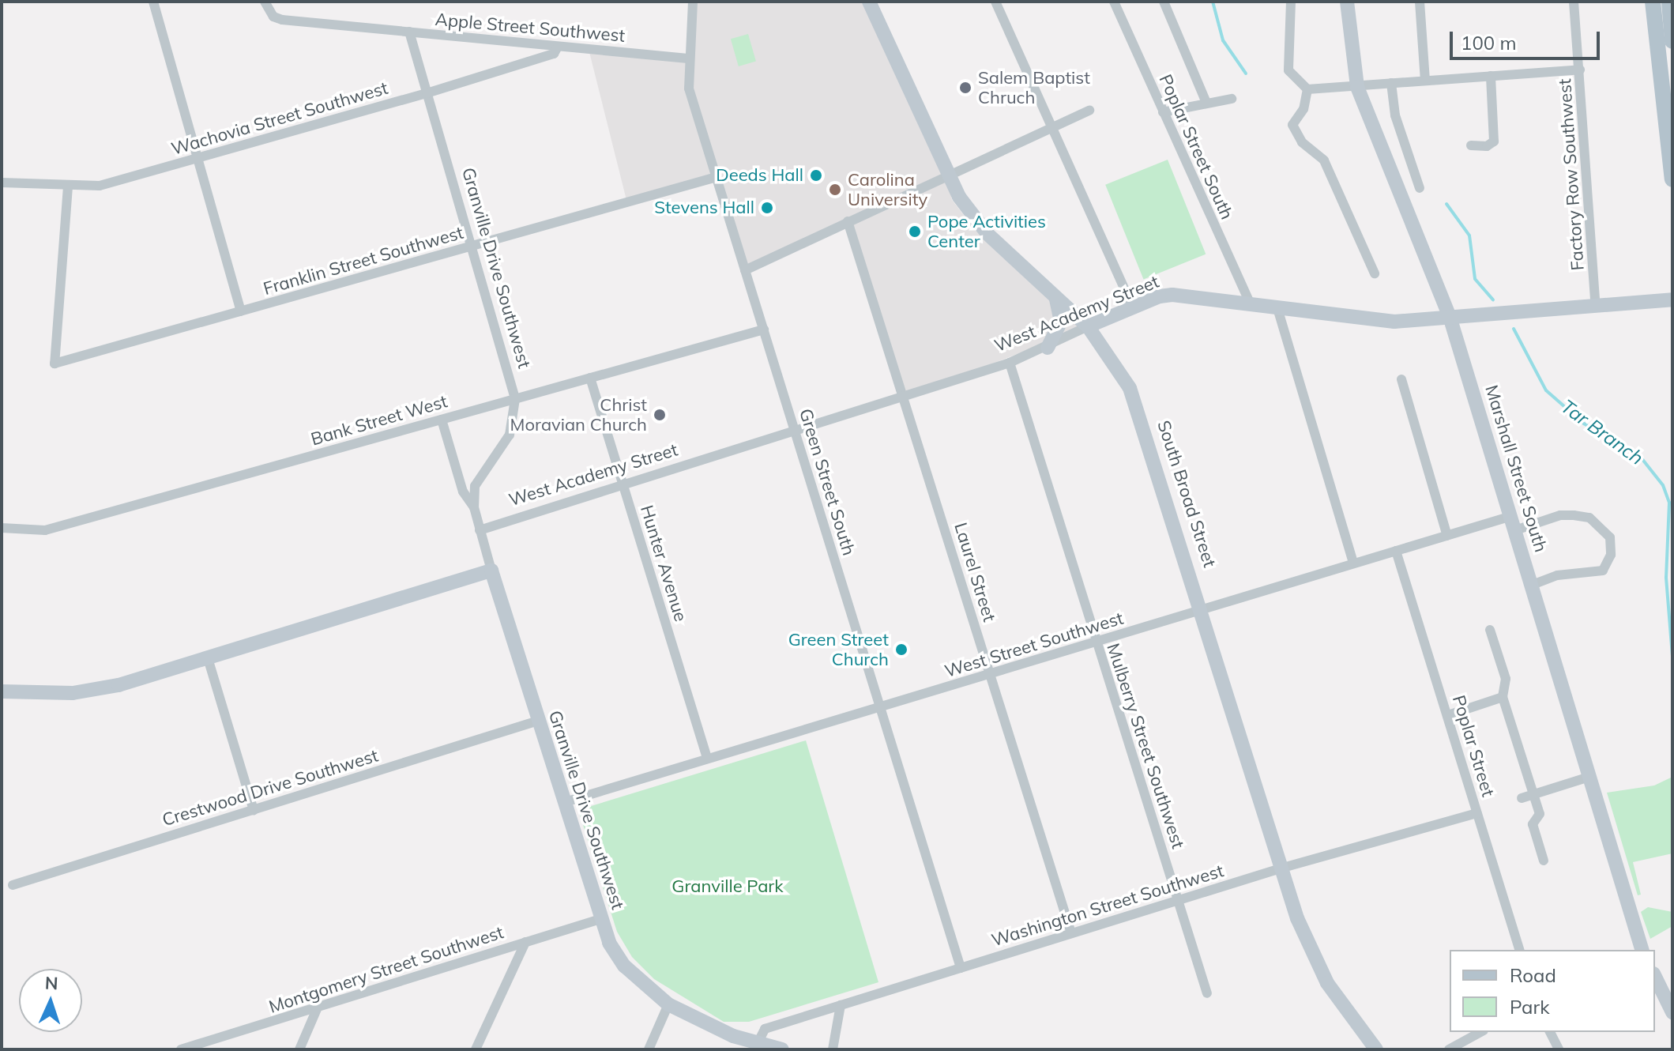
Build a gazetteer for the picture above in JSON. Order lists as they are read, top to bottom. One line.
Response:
{"streets":{"street":["Apple Street Southwest","Wachovia Street Southwest","Poplar Street South","Factory Row Southwest","Franklin Street Southwest","Granville Drive Southwest","West Academy Street","Bank Street West","Marshall Street South","Green Street South","South Broad Street","Hunter Avenue","Laurel Street","West Street Southwest","Mulberry Street Southwest","Poplar Street","Crestwood Drive Southwest","Washington Street Southwest","Montgomery Street Southwest"]},"crossings":[["Apple Street Southwest","Wachovia Street Southwest"],["Apple Street Southwest","Granville Drive Southwest"],["Apple Street Southwest","Green Street South"],["Wachovia Street Southwest","Franklin Street Southwest"],["Wachovia Street Southwest","Granville Drive Southwest"],["Poplar Street South","West Academy Street"],["Factory Row Southwest","West Academy Street"],["Franklin Street Southwest","Granville Drive Southwest"],["Franklin Street Southwest","Green Street South"],["Granville Drive Southwest","West Academy Street"],["Granville Drive Southwest","Bank Street West"],["Granville Drive Southwest","West Street Southwest"],["Granville Drive Southwest","Crestwood Drive Southwest"],["Granville Drive Southwest","Washington Street Southwest"],["Granville Drive Southwest","Montgomery Street Southwest"],["West Academy Street","Marshall Street South"],["West Academy Street","Green Street South"],["West Academy Street","South Broad Street"],["West Academy Street","Hunter Avenue"],["West Academy Street","Laurel Street"],["West Academy Street","Mulberry Street Southwest"],["Bank Street West","Green Street South"],["Bank Street West","Hunter Avenue"],["Marshall Street South","West Street Southwest"],["Green Street South","West Street Southwest"],["Green Street South","Washington Street Southwest"],["South Broad Street","West Street Southwest"],["South Broad Street","Washington Street Southwest"],["Hunter Avenue","West Street Southwest"],["Laurel Street","West Street Southwest"],["Laurel Street","Washington Street Southwest"],["West Street Southwest","Mulberry Street Southwest"],["West Street Southwest","Poplar Street"],["Mulberry Street Southwest","Washington Street Southwest"],["Poplar Street","Washington Street Southwest"]],"water":["Tar Branch"],"parks":["Granville Park"],"places":["Salem Baptist Chruch","Deeds Hall","Carolina University","Stevens Hall","Pope Activities Center","Christ Moravian Church","Green Street Church"],"legend":["Road","Park"],"scale_bar":"100 m","north":"top"}
